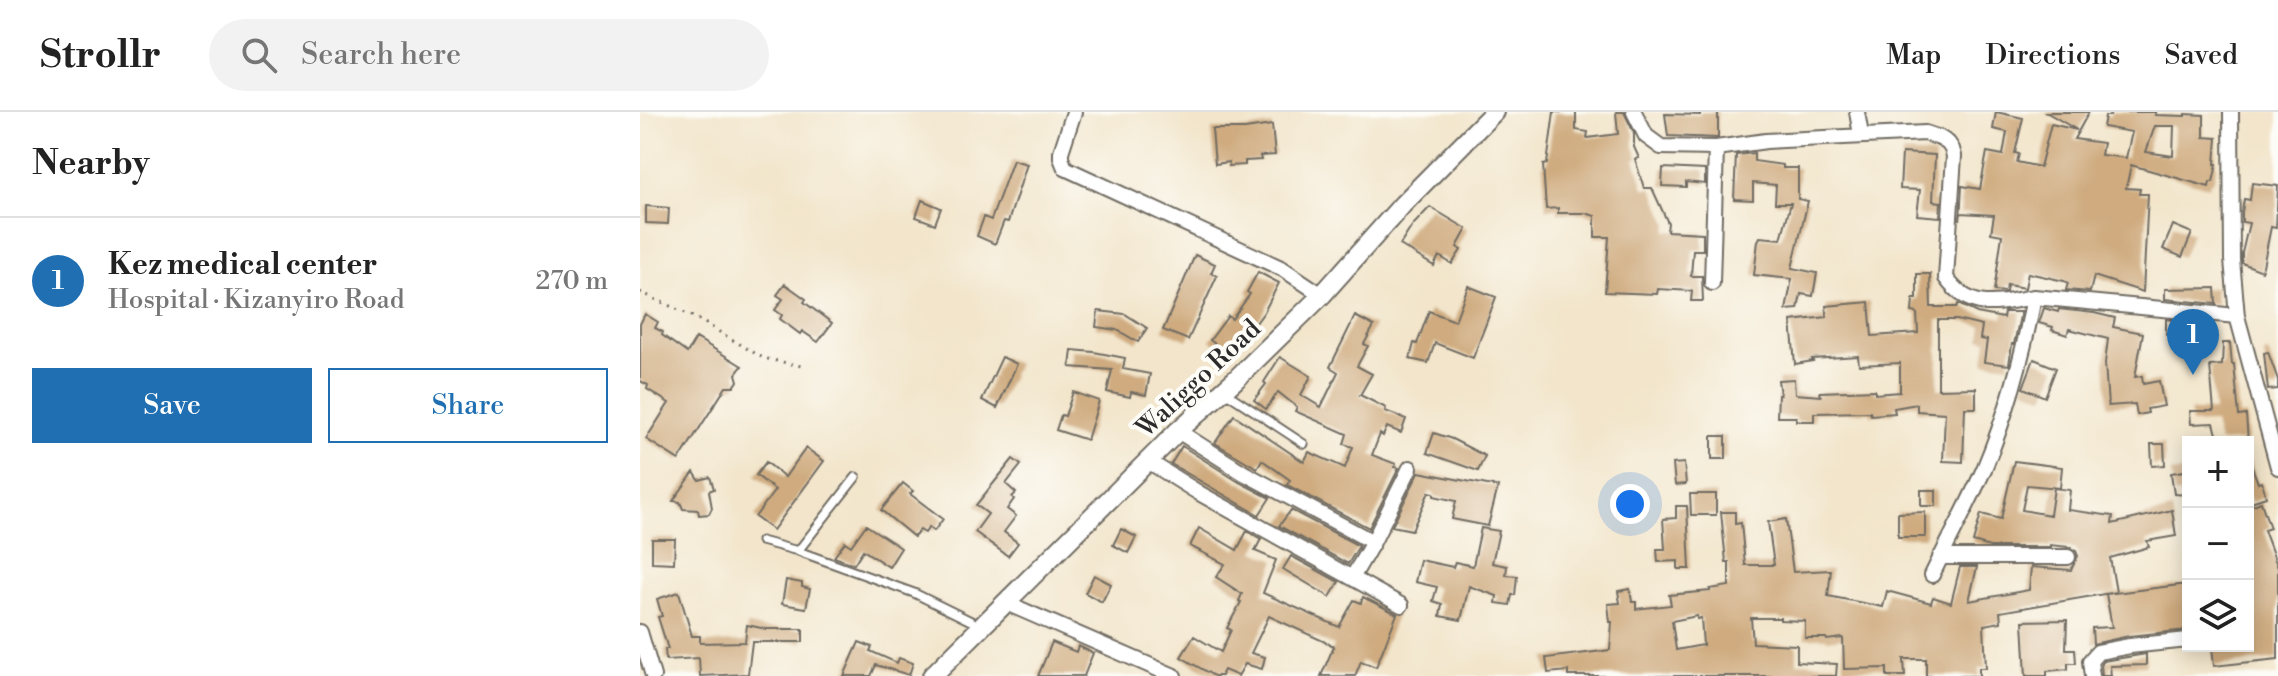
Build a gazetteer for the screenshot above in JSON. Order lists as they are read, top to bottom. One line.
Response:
{"streets":{"street":["Waliggo Road"]},"page":{"header":"Strollr","search":"Search here","nav":["Map","Directions","Saved"],"heading":"Nearby","list":[{"mark":"1","name":"Kez medical center","note":"Hospital · Kizanyiro Road","value":"270 m"}],"pins":"1","buttons":["Save","Share"],"map_buttons":["+","−"]}}
